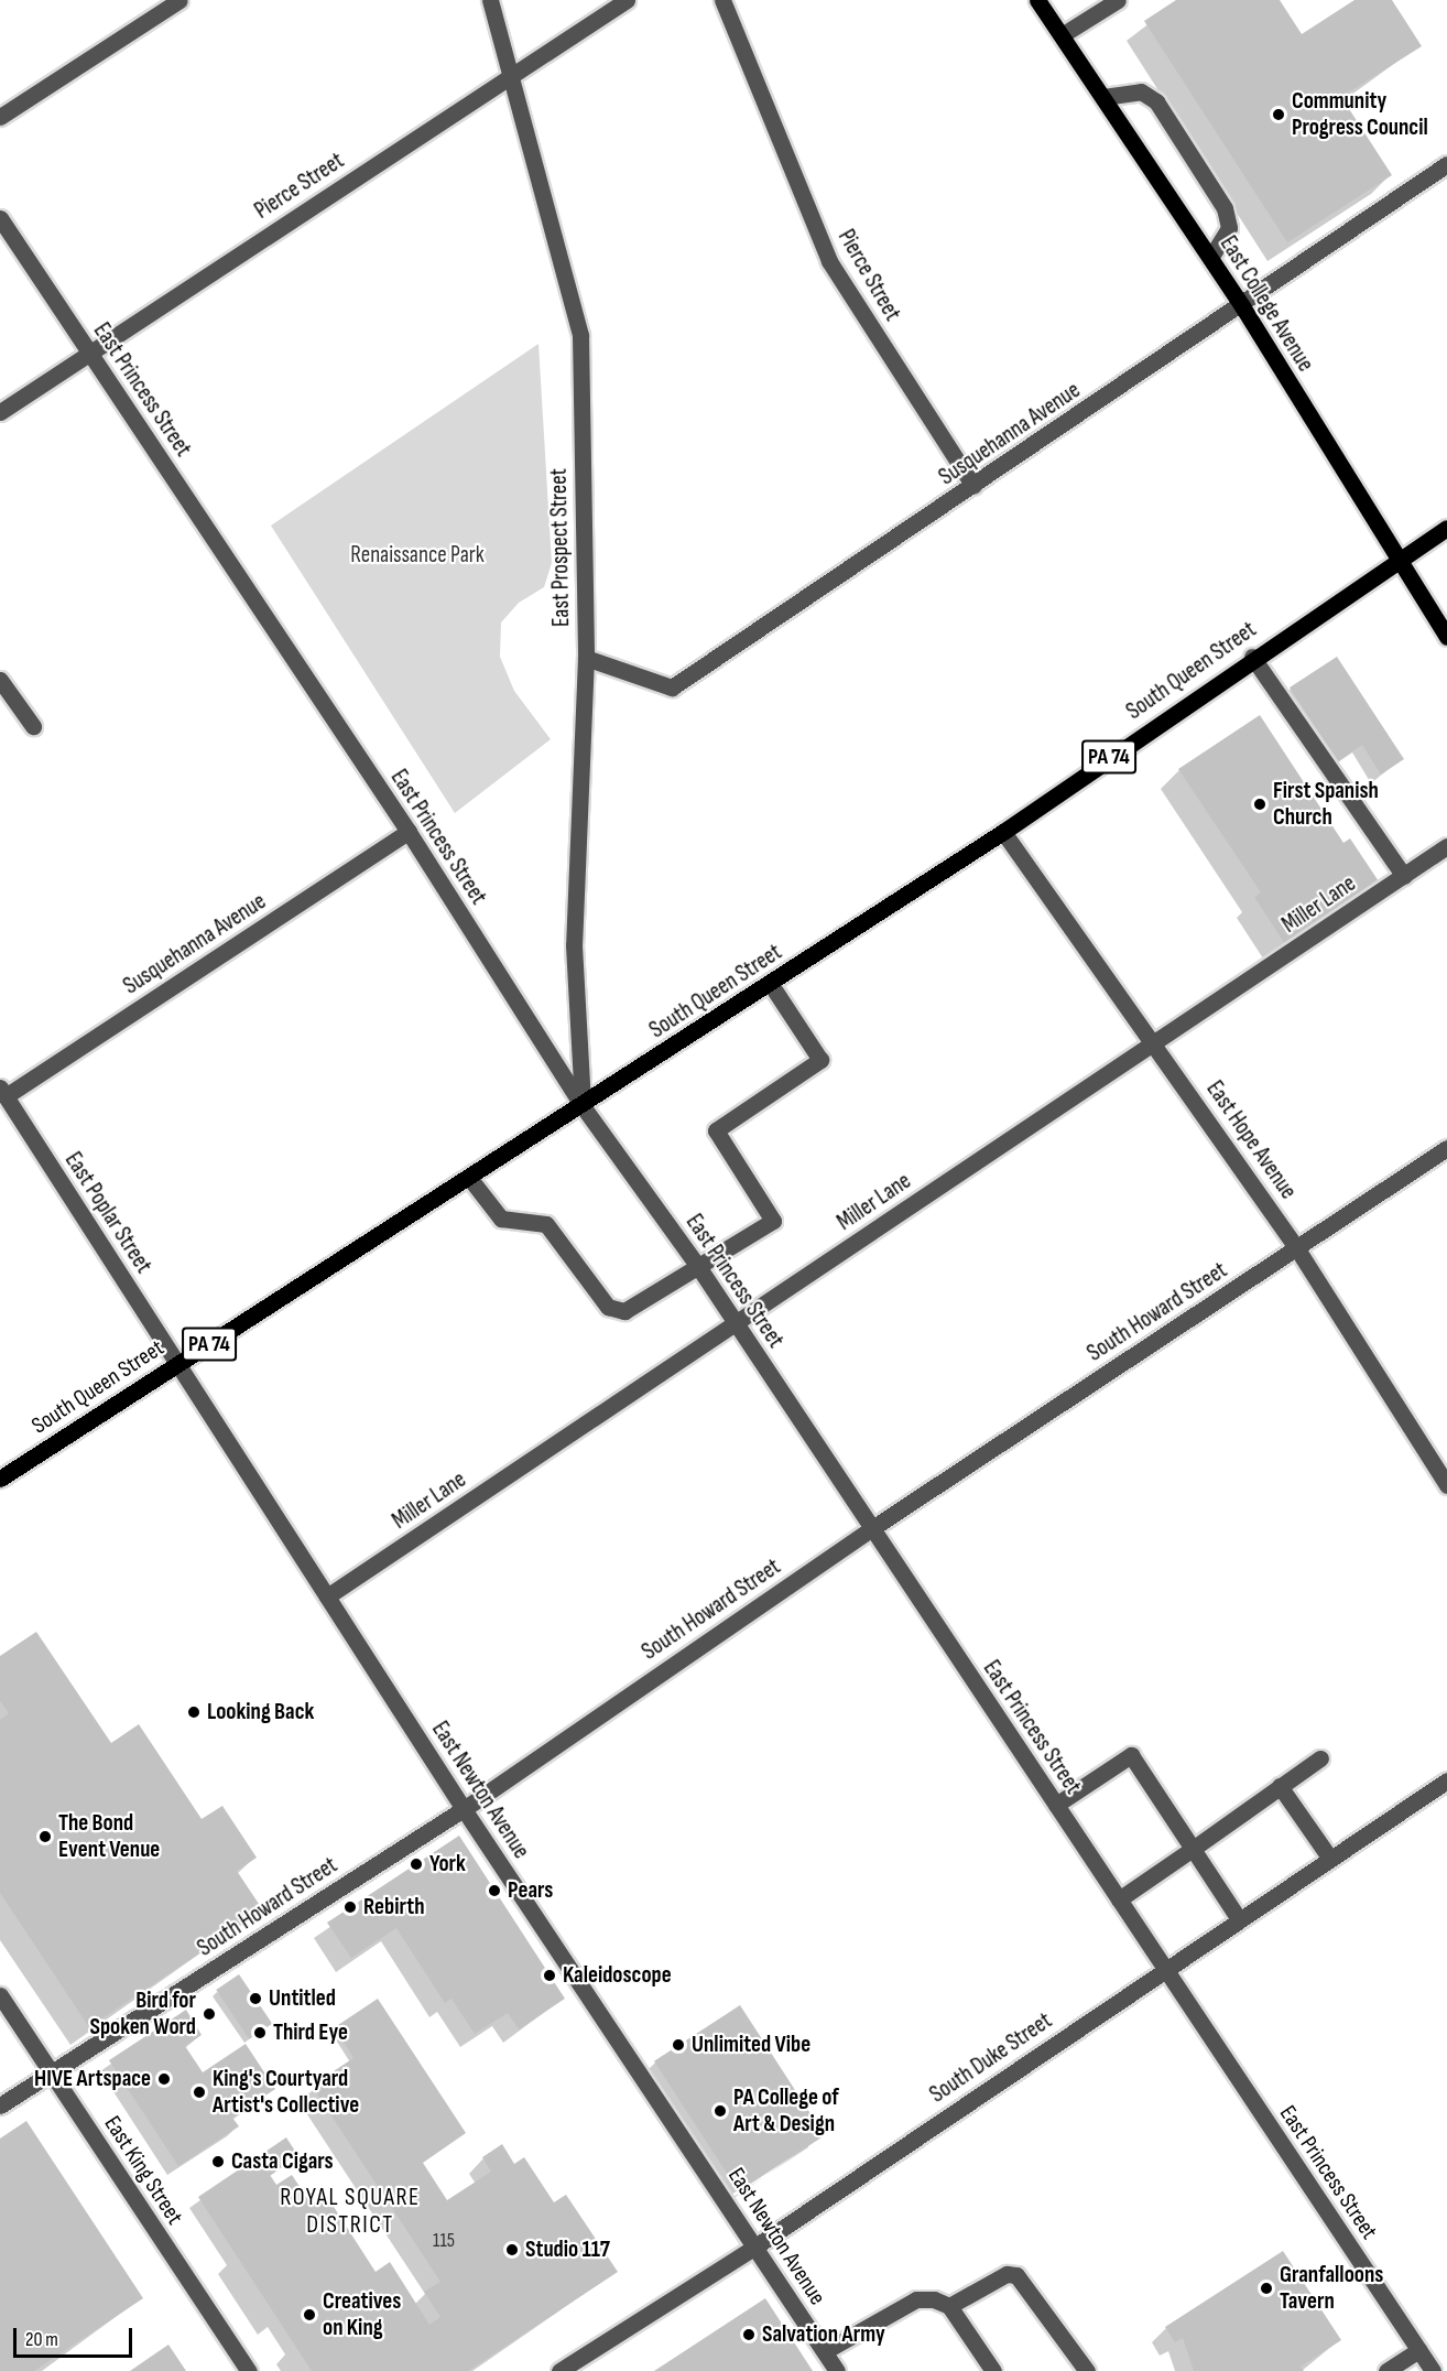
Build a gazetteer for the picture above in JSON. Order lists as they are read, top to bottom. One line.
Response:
{"streets":{"main road":["East College Avenue","South Queen Street","PA 74"],"street":["Pierce Street","East Princess Street","Susquehanna Avenue","East Prospect Street","Miller Lane","East Hope Avenue","East Poplar Street","South Howard Street","East Newton Avenue","South Duke Street","East King Street"]},"crossings":[["Pierce Street","East Princess Street"],["Pierce Street","Susquehanna Avenue"],["Pierce Street","East Prospect Street"],["East College Avenue","Susquehanna Avenue"],["East College Avenue","South Queen Street"],["East Princess Street","Susquehanna Avenue"],["East Princess Street","East Prospect Street"],["East Princess Street","South Queen Street"],["East Princess Street","Miller Lane"],["East Princess Street","South Howard Street"],["East Princess Street","South Duke Street"],["Susquehanna Avenue","East Prospect Street"],["Susquehanna Avenue","East Poplar Street"],["East Prospect Street","South Queen Street"],["South Queen Street","East Hope Avenue"],["South Queen Street","East Poplar Street"],["South Queen Street","East Newton Avenue"],["Miller Lane","East Hope Avenue"],["Miller Lane","East Newton Avenue"],["East Hope Avenue","South Howard Street"],["East Poplar Street","East Newton Avenue"],["South Howard Street","East Newton Avenue"],["South Howard Street","East King Street"],["East Newton Avenue","South Duke Street"]],"districts":["ROYAL SQUARE DISTRICT"],"parks":["Renaissance Park"],"places":["Community Progress Council","First Spanish Church","Looking Back","The Bond Event Venue","York","Pears","Rebirth","Kaleidoscope","Untitled","Bird for Spoken Word","Third Eye","Unlimited Vibe","HIVE Artspace","King's Courtyard Artist's Collective","PA College of Art & Design","Casta Cigars","Studio 117","Granfalloons Tavern","Creatives on King","Salvation Army"],"house_numbers":["115"],"scale_bar":"20 m"}
